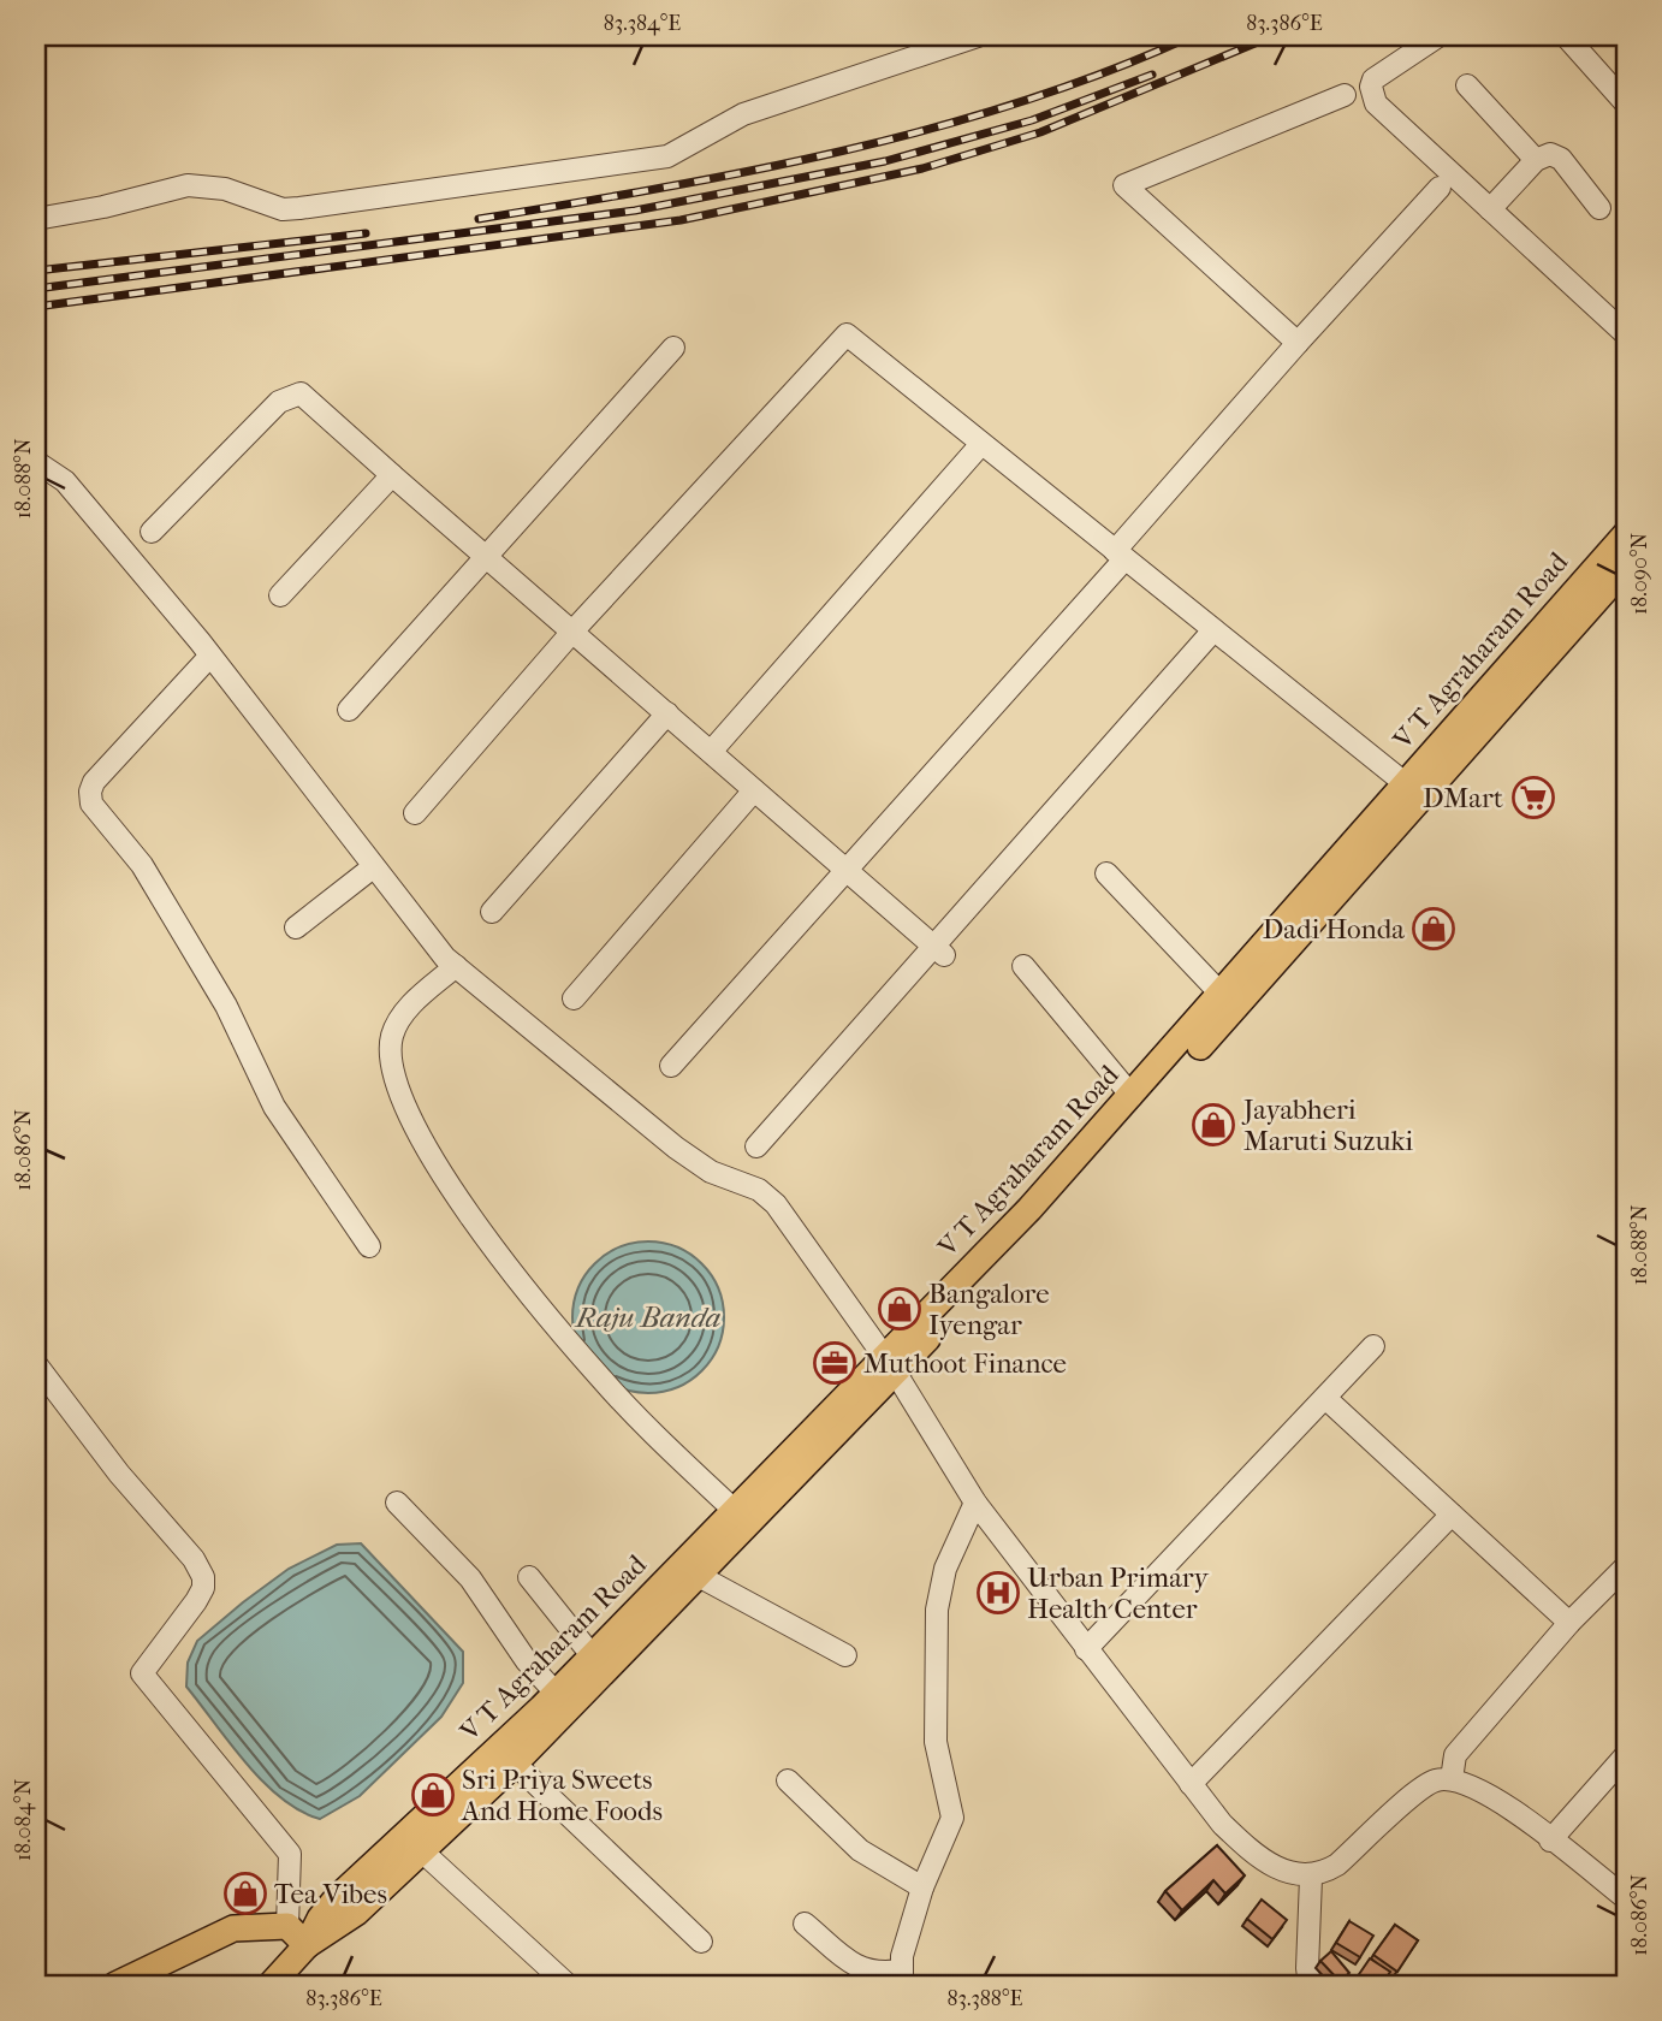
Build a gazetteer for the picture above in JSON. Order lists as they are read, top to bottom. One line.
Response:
{"streets":{"main road":["V T Agraharam Road"]},"water":["Raju Banda"],"places":{"supermarket":["DMart"],"shop":["Dadi Honda","Jayabheri Maruti Suzuki","Bangalore Iyengar","Sri Priya Sweets And Home Foods","Tea Vibes"],"office":["Muthoot Finance"],"hospital":["Urban Primary Health Center"]},"coordinates":["83.384°E","83.386°E","18.088°N","18.090°N","18.086°N","18.084°N","83.388°E"]}
